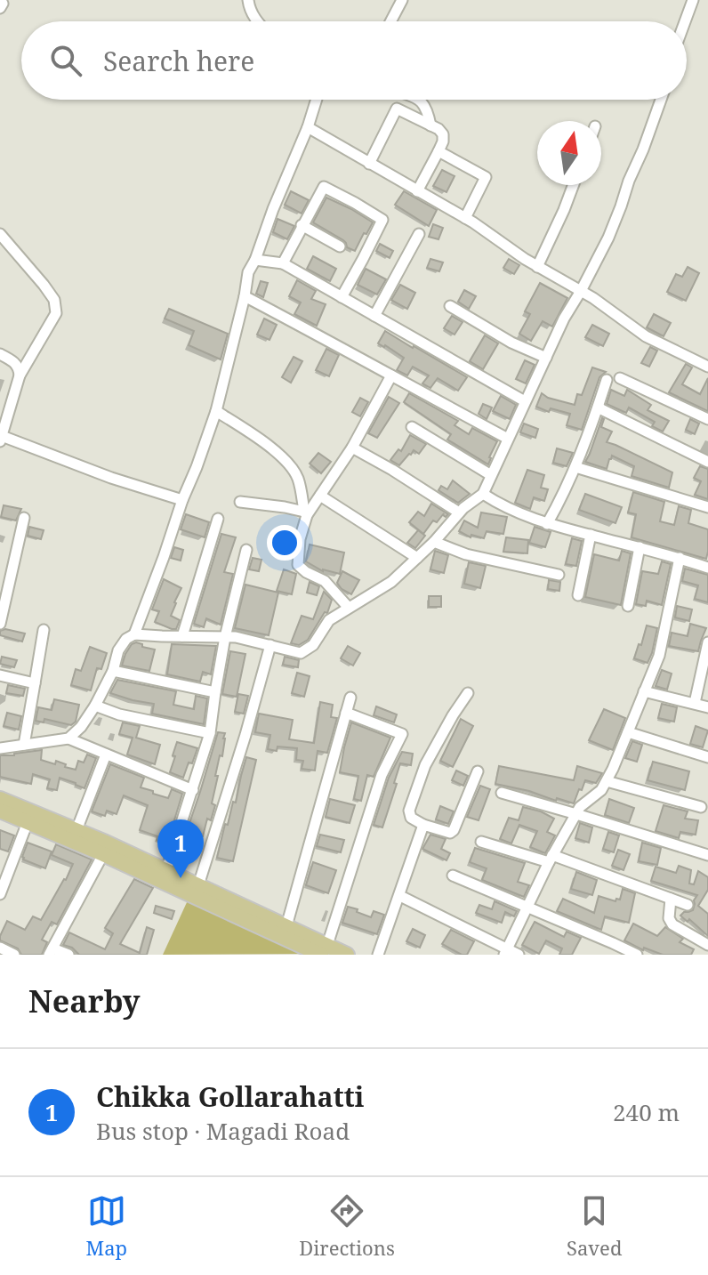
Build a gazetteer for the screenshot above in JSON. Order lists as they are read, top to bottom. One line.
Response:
{"north":"top","page":{"search":"Search here","pins":"1","heading":"Nearby","list":[{"mark":"1","name":"Chikka Gollarahatti","note":"Bus stop · Magadi Road","value":"240 m"}],"nav":["Map","Directions","Saved"]}}
